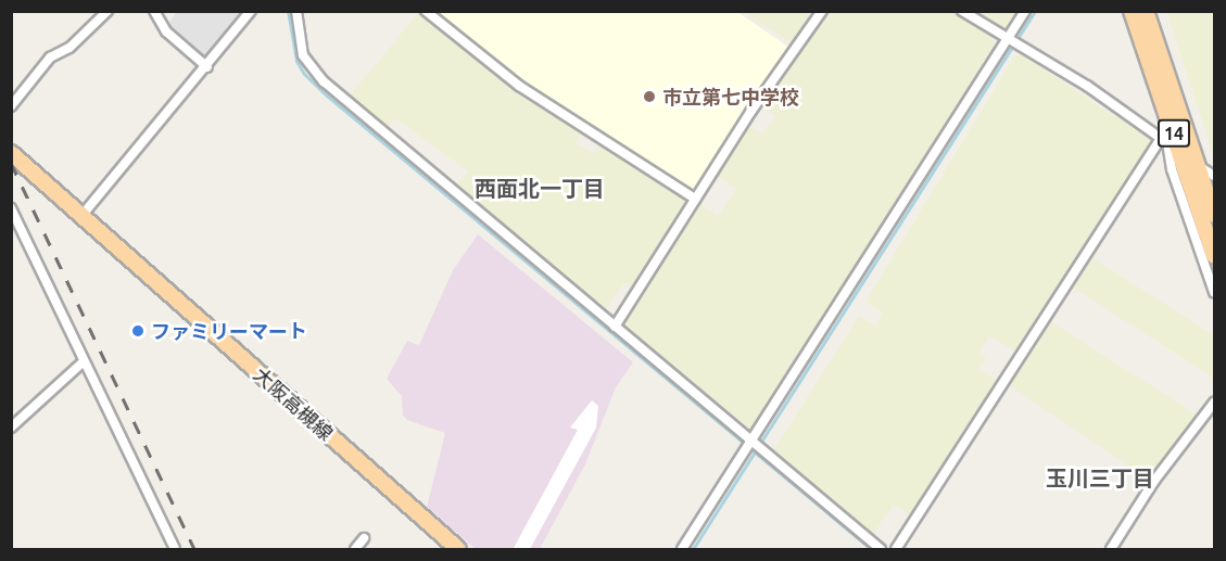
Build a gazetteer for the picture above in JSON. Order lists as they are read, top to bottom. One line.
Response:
{"streets":{"main road":["14","大阪高槻線"]},"districts":["西面北一丁目","玉川三丁目"],"places":["市立第七中学校","ファミリーマート"]}
